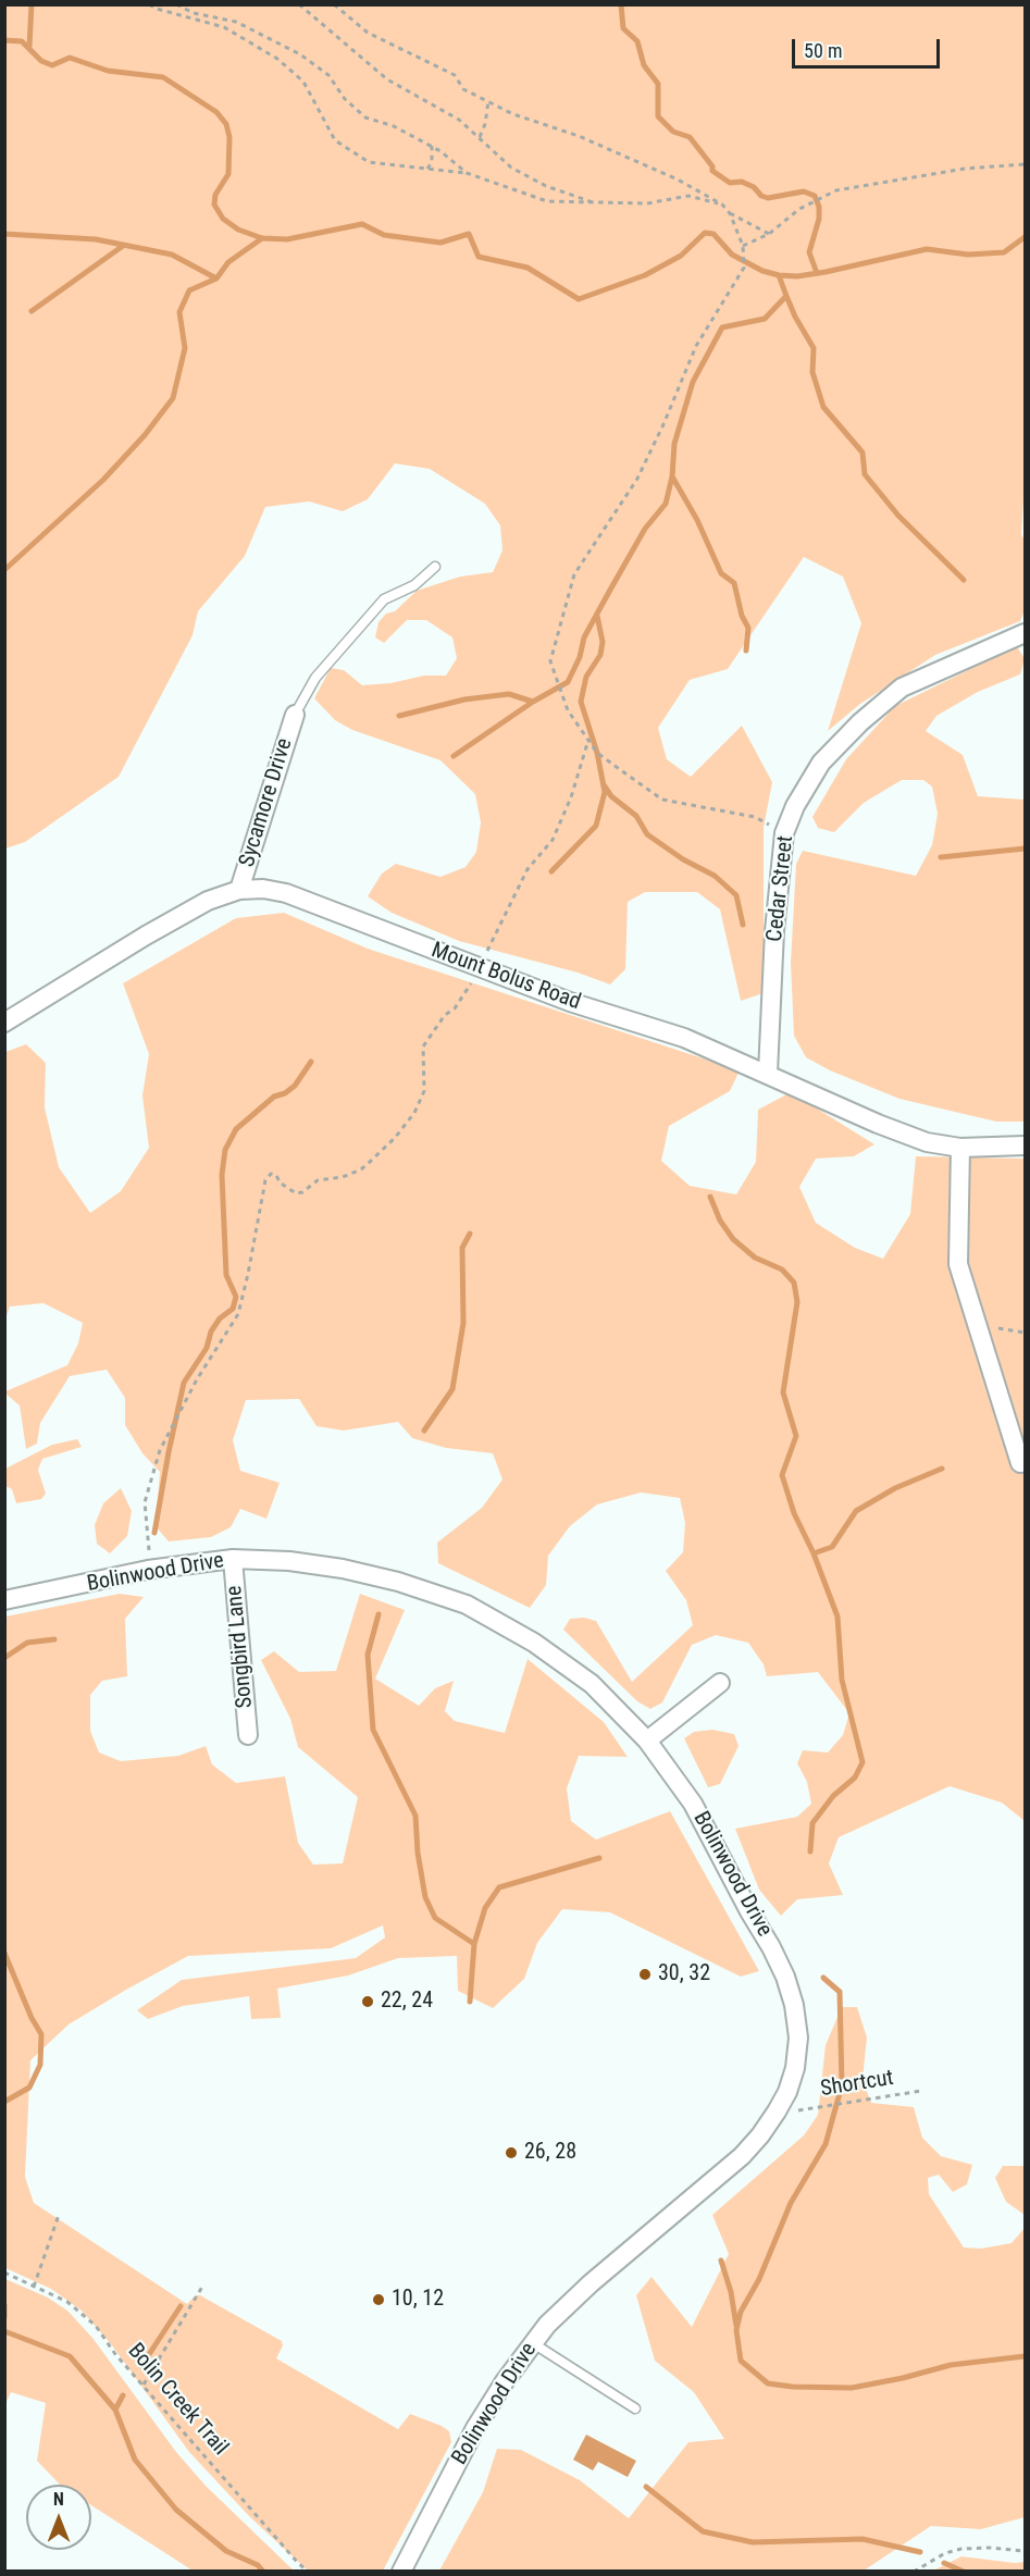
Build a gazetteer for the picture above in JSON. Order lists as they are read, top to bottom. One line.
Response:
{"streets":{"street":["Sycamore Drive","Cedar Street","Mount Bolus Road","Bolinwood Drive","Songbird Lane"],"path":["Shortcut","Bolin Creek Trail"]},"crossings":[["Sycamore Drive","Mount Bolus Road"],["Cedar Street","Mount Bolus Road"],["Bolinwood Drive","Songbird Lane"]],"places":["30, 32","22, 24","26, 28","10, 12"],"scale_bar":"50 m","north":"top"}
